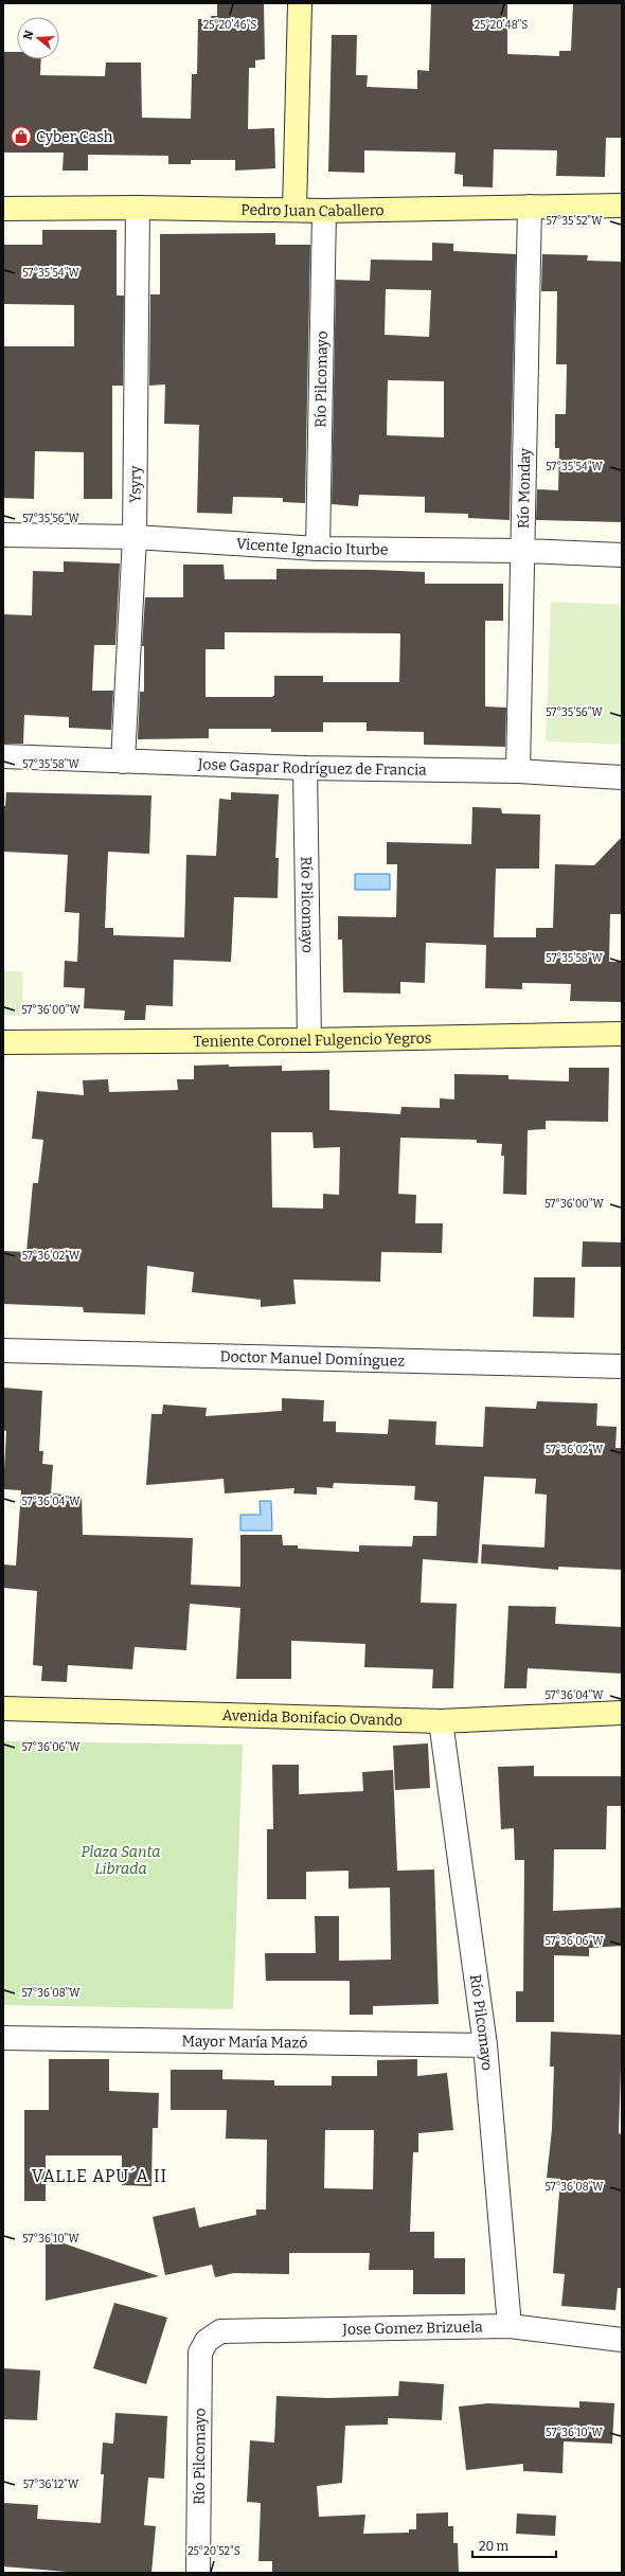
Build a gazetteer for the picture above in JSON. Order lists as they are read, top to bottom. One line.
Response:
{"streets":{"street":["Pedro Juan Caballero","Río Pilcomayo","Ysyry","Río Monday","Vicente Ignacio Iturbe","Jose Gaspar Rodríguez de Francia","Teniente Coronel Fulgencio Yegros","Doctor Manuel Domínguez","Avenida Bonifacio Ovando","Mayor María Mazó","Jose Gomez Brizuela"]},"crossings":[["Pedro Juan Caballero","Río Pilcomayo"],["Pedro Juan Caballero","Ysyry"],["Pedro Juan Caballero","Río Monday"],["Río Pilcomayo","Vicente Ignacio Iturbe"],["Río Pilcomayo","Jose Gaspar Rodríguez de Francia"],["Río Pilcomayo","Teniente Coronel Fulgencio Yegros"],["Río Pilcomayo","Avenida Bonifacio Ovando"],["Río Pilcomayo","Mayor María Mazó"],["Río Pilcomayo","Jose Gomez Brizuela"],["Ysyry","Vicente Ignacio Iturbe"],["Ysyry","Jose Gaspar Rodríguez de Francia"],["Río Monday","Vicente Ignacio Iturbe"],["Río Monday","Jose Gaspar Rodríguez de Francia"]],"districts":["VALLE APU´A II"],"parks":["Plaza Santa Librada"],"places":{"shop":["Cyber Cash"]},"scale_bar":"20 m","north":"left","coordinates":["25°20'46\"S","25°20'48\"S","57°35'52\"W","57°35'54\"W","57°35'56\"W","57°35'58\"W","57°36'00\"W","57°36'02\"W","57°36'04\"W","57°36'06\"W","57°36'08\"W","57°36'10\"W","57°36'12\"W","25°20'52\"S"]}
